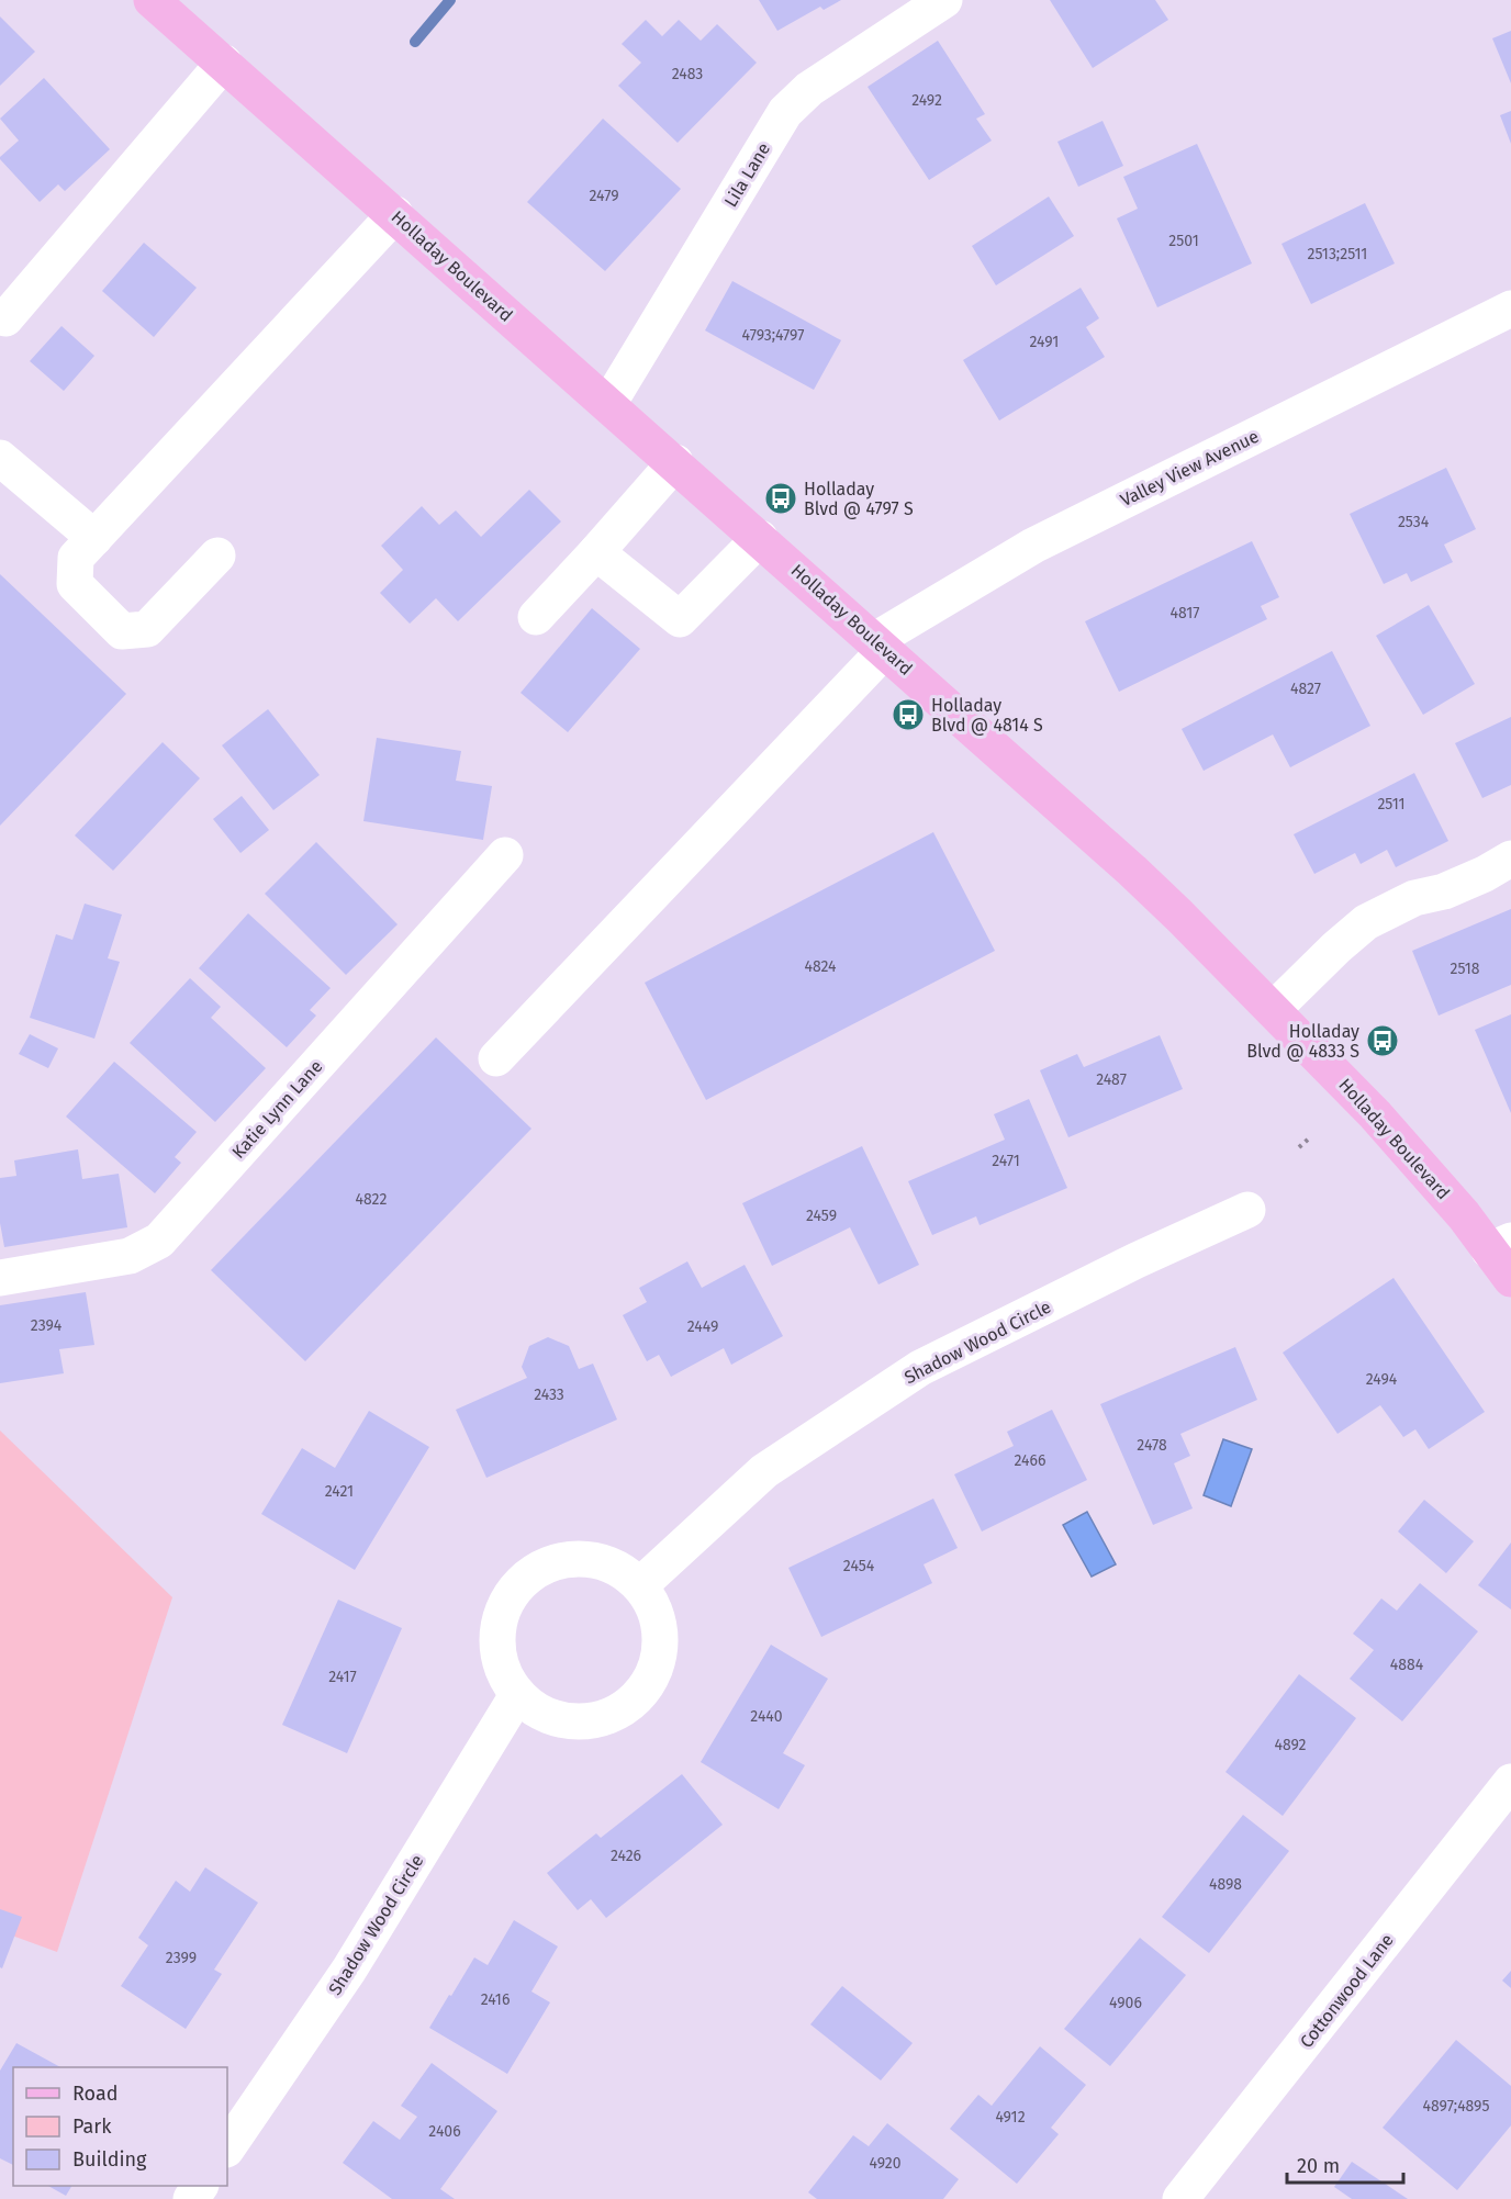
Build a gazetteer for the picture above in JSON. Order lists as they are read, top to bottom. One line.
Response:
{"streets":{"main road":["Holladay Boulevard"],"street":["Lila Lane","Valley View Avenue","Katie Lynn Lane","Shadow Wood Circle","Cottonwood Lane"]},"crossings":[["Lila Lane","Holladay Boulevard"],["Holladay Boulevard","Valley View Avenue"]],"places":{"bus stop":["Holladay Blvd @ 4797 S","Holladay Blvd @ 4814 S","Holladay Blvd @ 4833 S"]},"house_numbers":["2483","2492","2479","2501","2513;2511","4793;4797","2491","2534","4817","4827","2511","4824","2518","2487","2471","4822","2459","2394","2449","2494","2433","2478","2466","2421","2454","4884","2417","2440","4892","2426","4898","2399","2416","4906","4897;4895","4912","2406","4920"],"legend":["Road","Park","Building"],"scale_bar":"20 m"}
